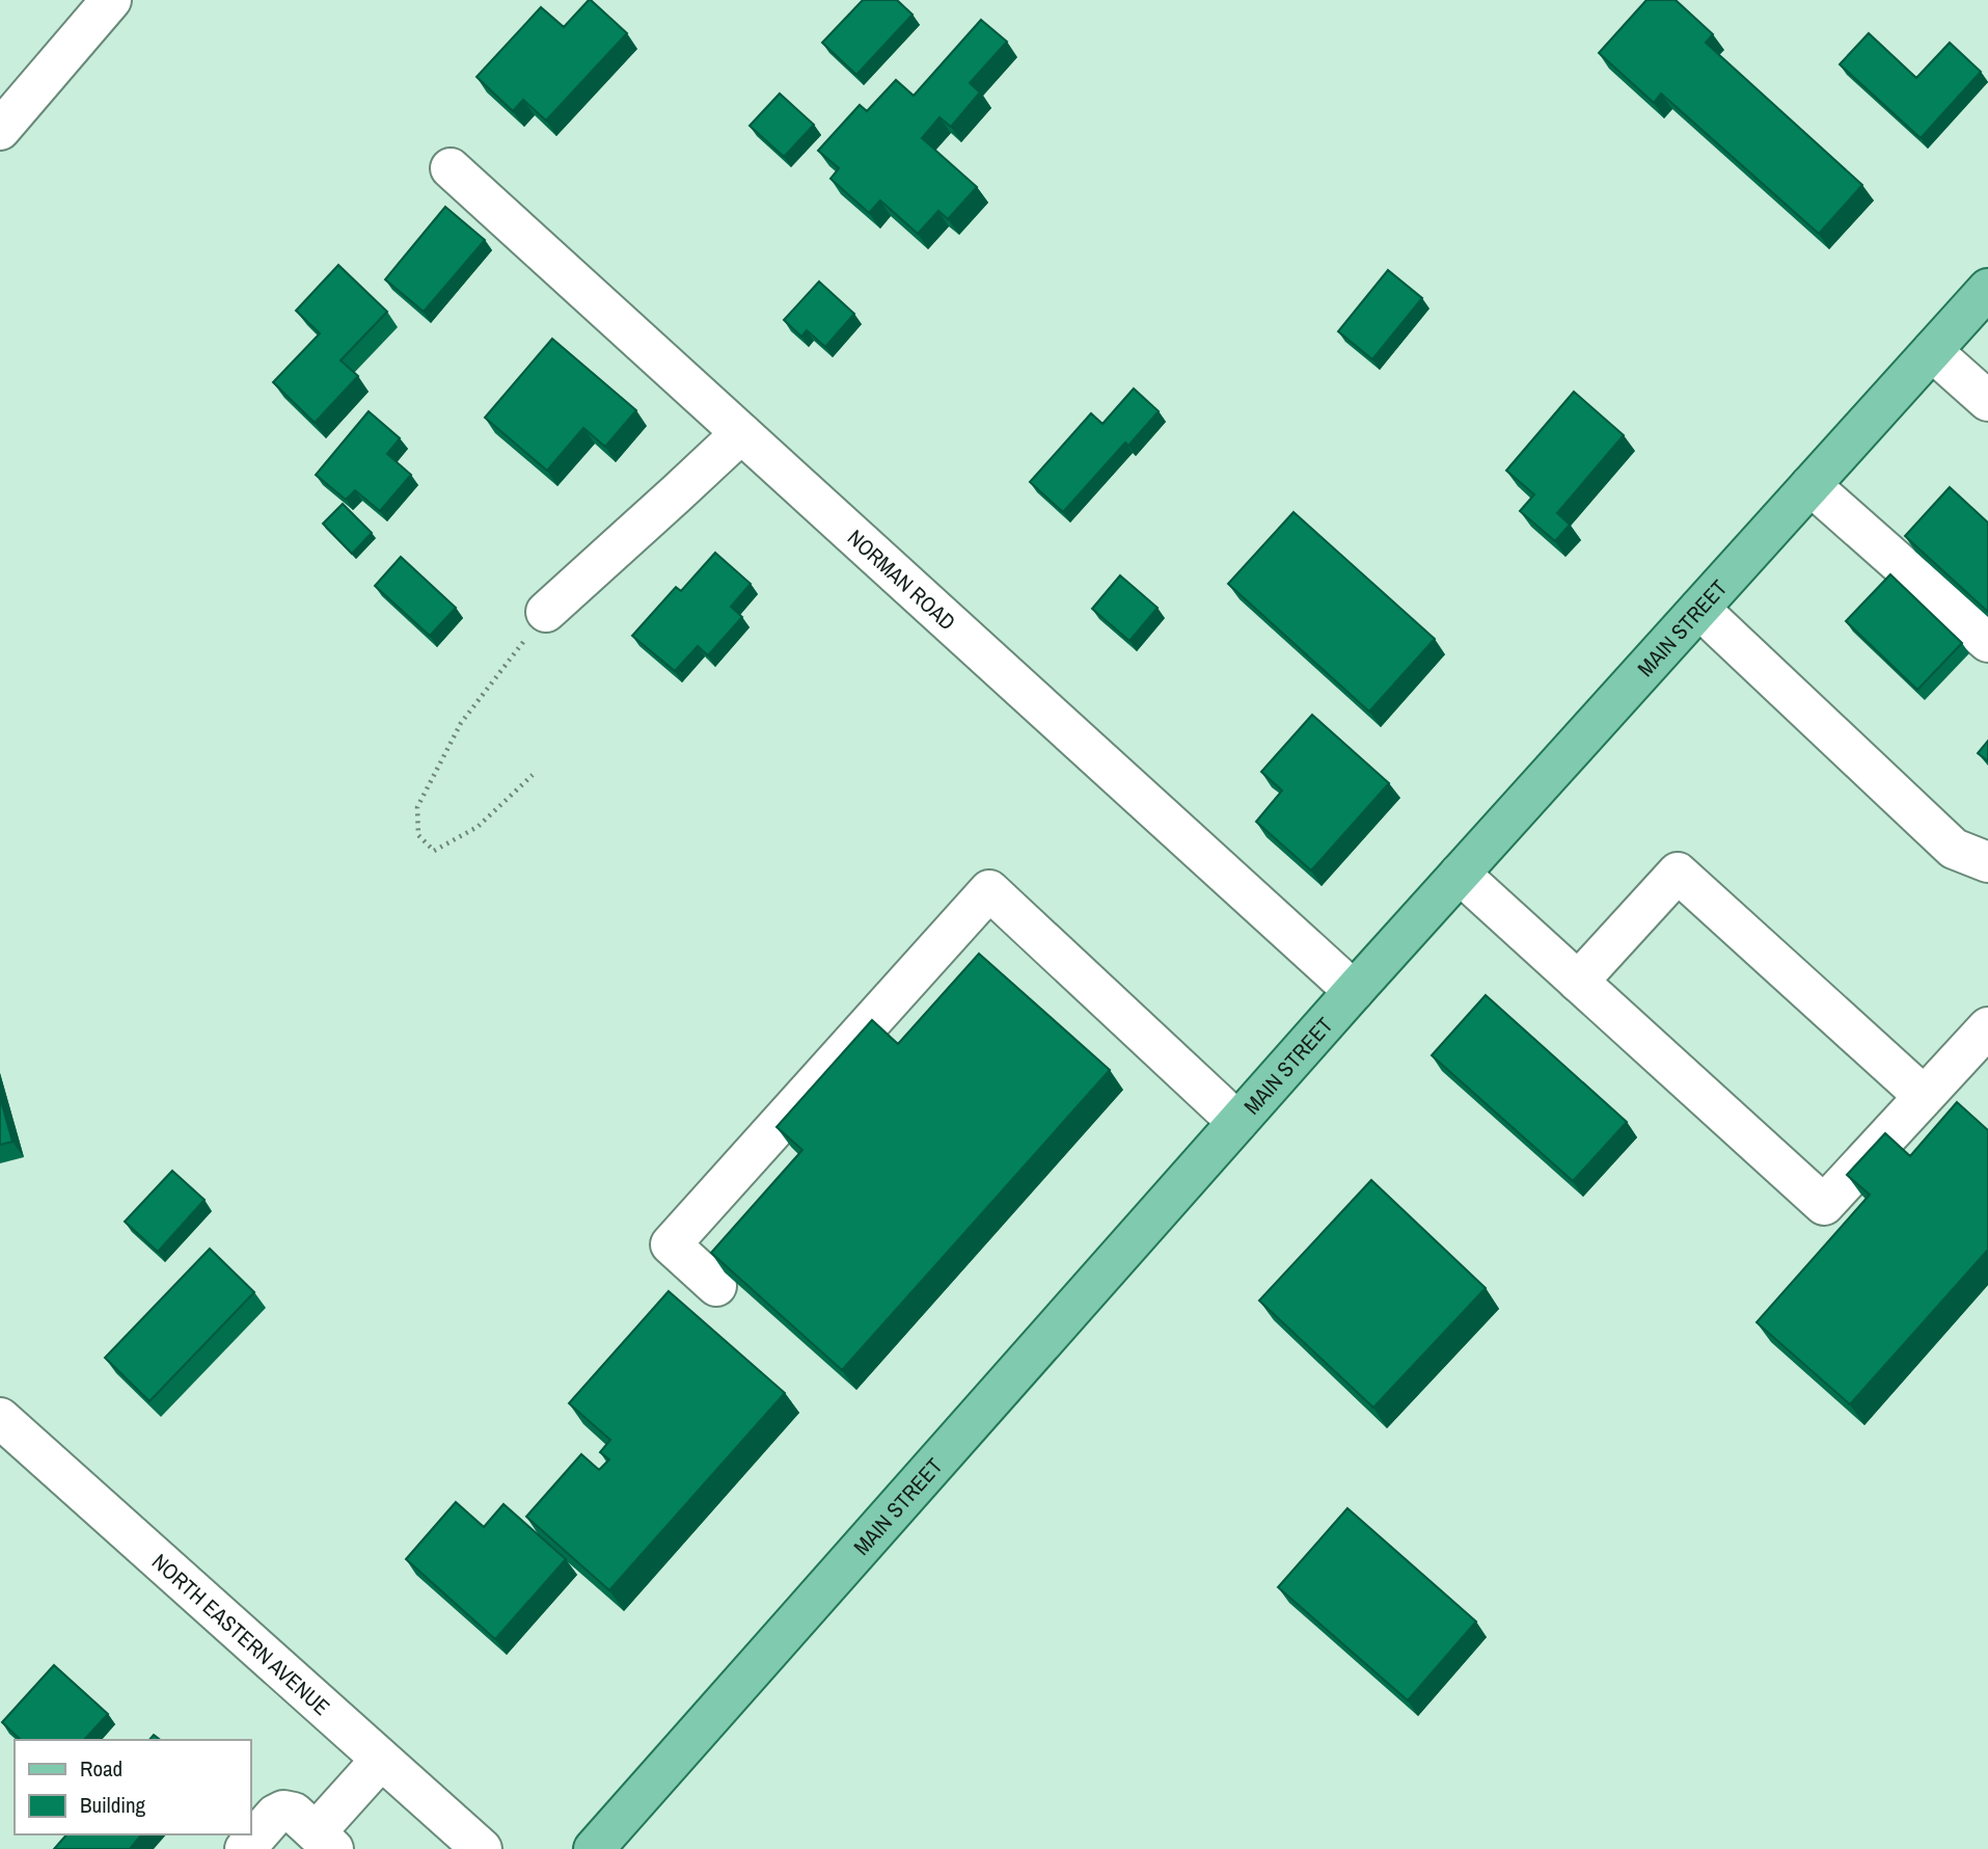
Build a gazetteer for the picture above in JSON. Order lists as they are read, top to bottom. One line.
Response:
{"streets":{"main road":["MAIN STREET"],"street":["NORMAN ROAD","NORTH EASTERN AVENUE"]},"crossings":[["NORMAN ROAD","MAIN STREET"]],"legend":["Road","Building"]}
